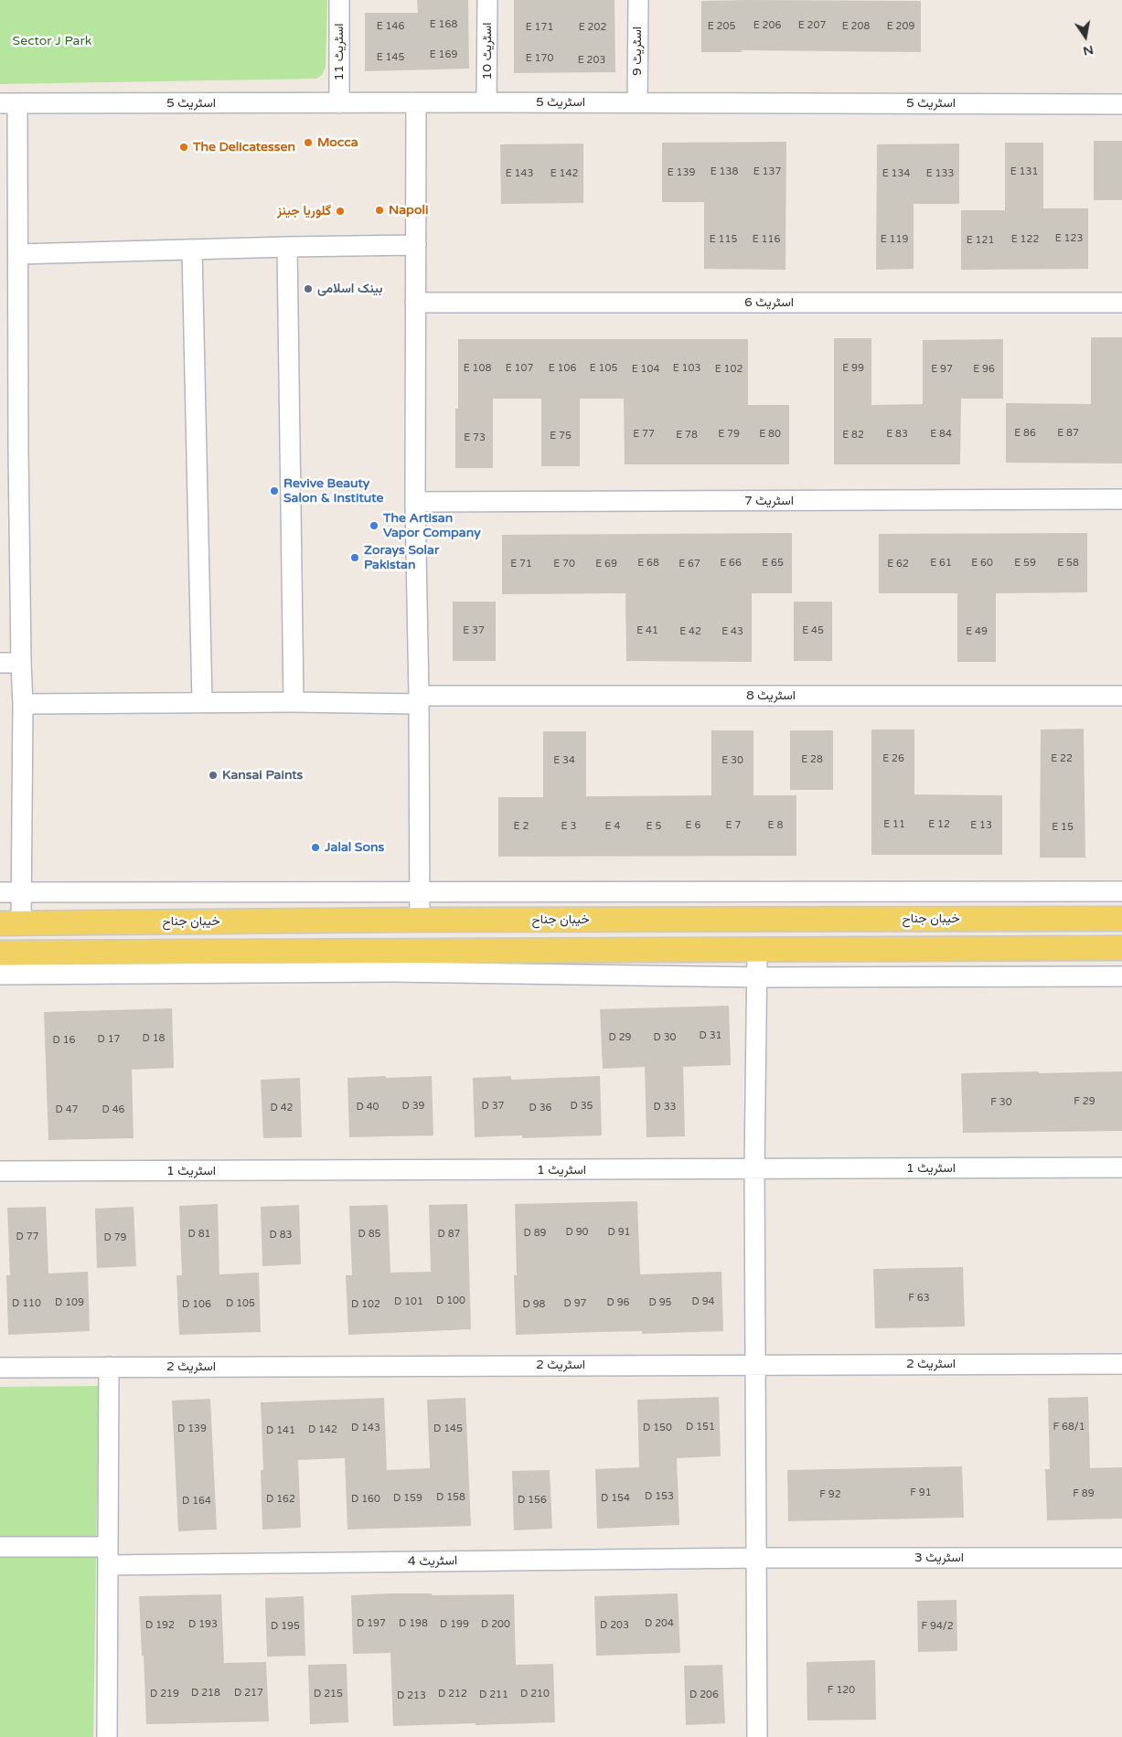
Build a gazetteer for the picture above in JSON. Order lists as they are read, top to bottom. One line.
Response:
{"streets":{"main road":["خیبان جناح"],"street":["اسٹریٹ 10","اسٹریٹ 9","اسٹریٹ 11","اسٹریٹ 5","اسٹریٹ 6","اسٹریٹ 7","اسٹریٹ 8","اسٹریٹ 1","اسٹریٹ 2","اسٹریٹ 3","اسٹریٹ 4"]},"crossings":[["اسٹریٹ 10","اسٹریٹ 5"],["اسٹریٹ 9","اسٹریٹ 5"],["اسٹریٹ 11","اسٹریٹ 5"],["اسٹریٹ 3","اسٹریٹ 4"]],"parks":["Sector J Park"],"places":["Mocca","The Delicatessen","Napoli","گلوریا جینز","بینک اسلامی","Revive Beauty Salon & Institute","The Artisan Vapor Company","Zorays Solar Pakistan","Kansai Paints","Jalal Sons"],"house_numbers":["E 168","E 206","E 207","E 146","E 205","E 208","E 209","E 171","E 202","E 169","E 145","E 170","E 203","E 138","E 137","E 131","E 139","E 143","E 142","E 134","E 133","E 123","E 115","E 116","E 119","E 122","E 121","E 108","E 107","E 106","E 105","E 103","E 99","E 104","E 102","E 97","E 96","E 86","E 87","E 77","E 79","E 80","E 83","E 84","E 78","E 82","E 75","E 73","E 68","E 66","E 65","E 61","E 60","E 59","E 58","E 71","E 70","E 69","E 67","E 62","E 37","E 41","E 45","E 42","E 43","E 49","E 26","E 22","E 28","E 34","E 30","E 11","E 12","E 6","E 7","E 8","E 13","E 2","E 3","E 4","E 5","E 15","D 31","D 29","D 30","D 18","D 17","D 16","F 29","F 30","D 39","D 37","D 35","D 40","D 33","D 42","D 36","D 47","D 46","D 90","D 91","D 89","D 81","D 85","D 87","D 83","D 77","D 79","F 63","D 100","D 101","D 94","D 109","D 96","D 95","D 110","D 105","D 97","D 106","D 102","D 98","D 151","F 68/1","D 143","D 150","D 139","D 145","D 142","D 141","F 91","F 89","F 92","D 153","D 158","D 159","D 154","D 162","D 160","D 156","D 164","D 197","D 198","D 204","D 193","D 199","D 200","D 192","D 203","D 195","F 94/2","F 120","D 218","D 217","D 219","D 215","D 212","D 210","D 211","D 206","D 213"],"north":"bottom"}
